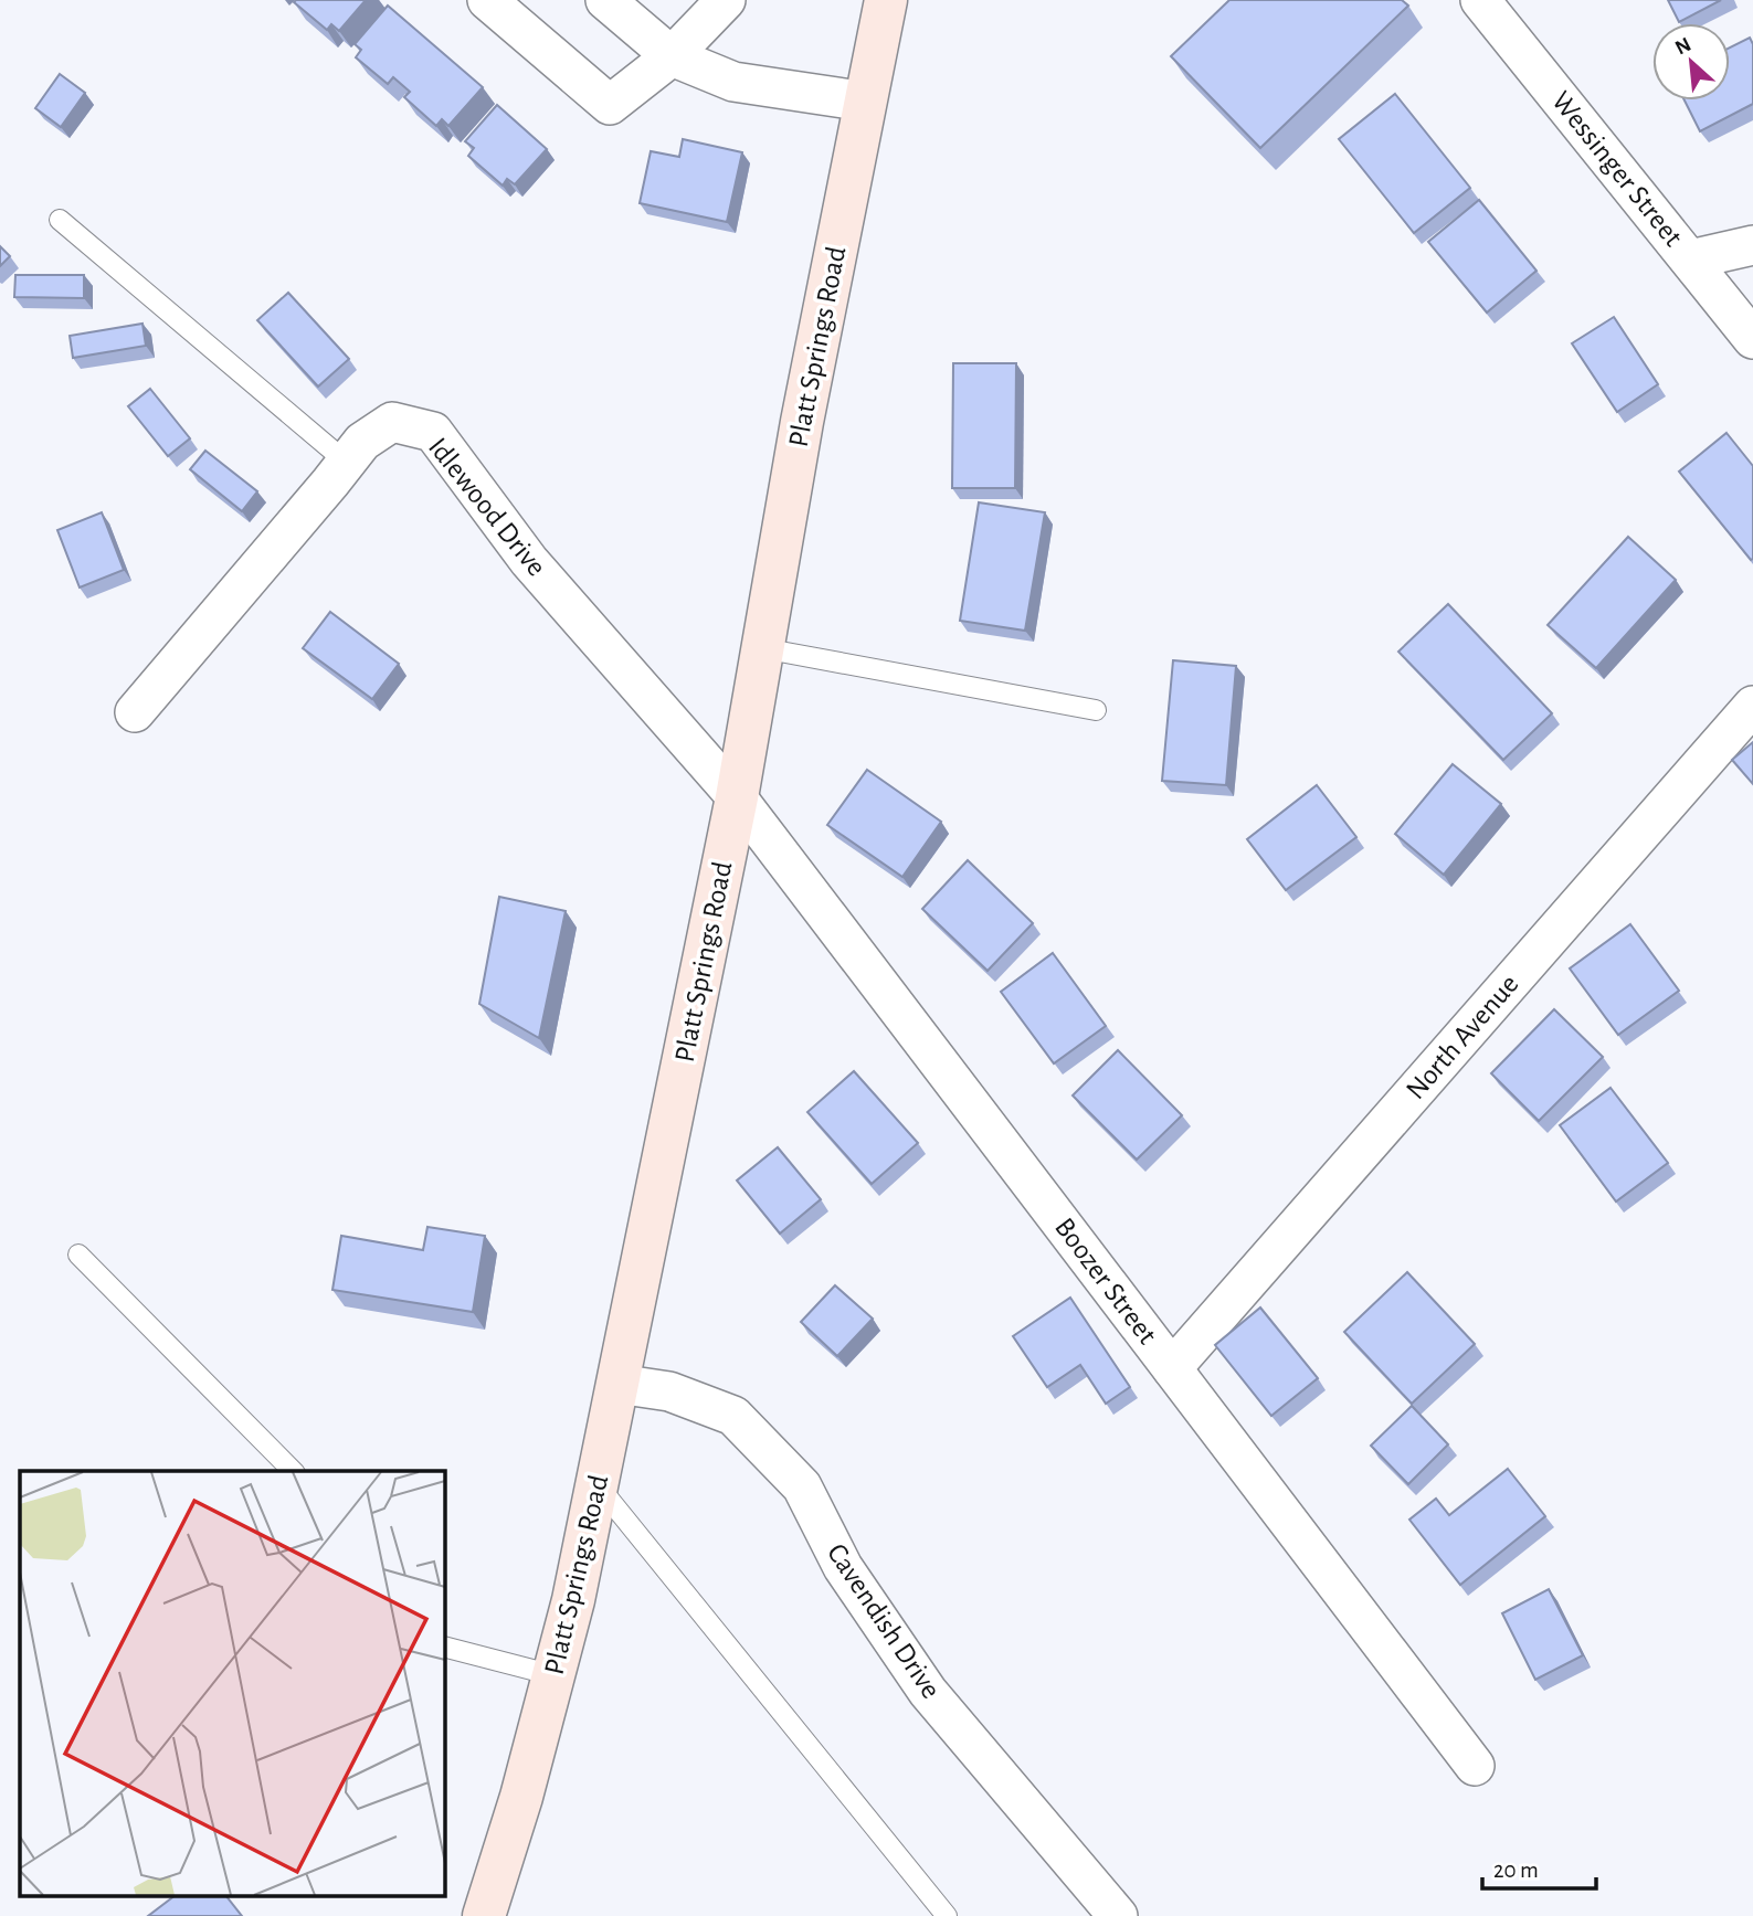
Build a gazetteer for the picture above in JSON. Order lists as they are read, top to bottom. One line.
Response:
{"streets":{"main road":["Platt Springs Road"],"street":["Wessinger Street","Idlewood Drive","North Avenue","Boozer Street","Cavendish Drive"]},"crossings":[["Platt Springs Road","Idlewood Drive"],["Platt Springs Road","Boozer Street"],["Platt Springs Road","Cavendish Drive"],["Idlewood Drive","Boozer Street"],["North Avenue","Boozer Street"]],"scale_bar":"20 m","north":"top left"}
